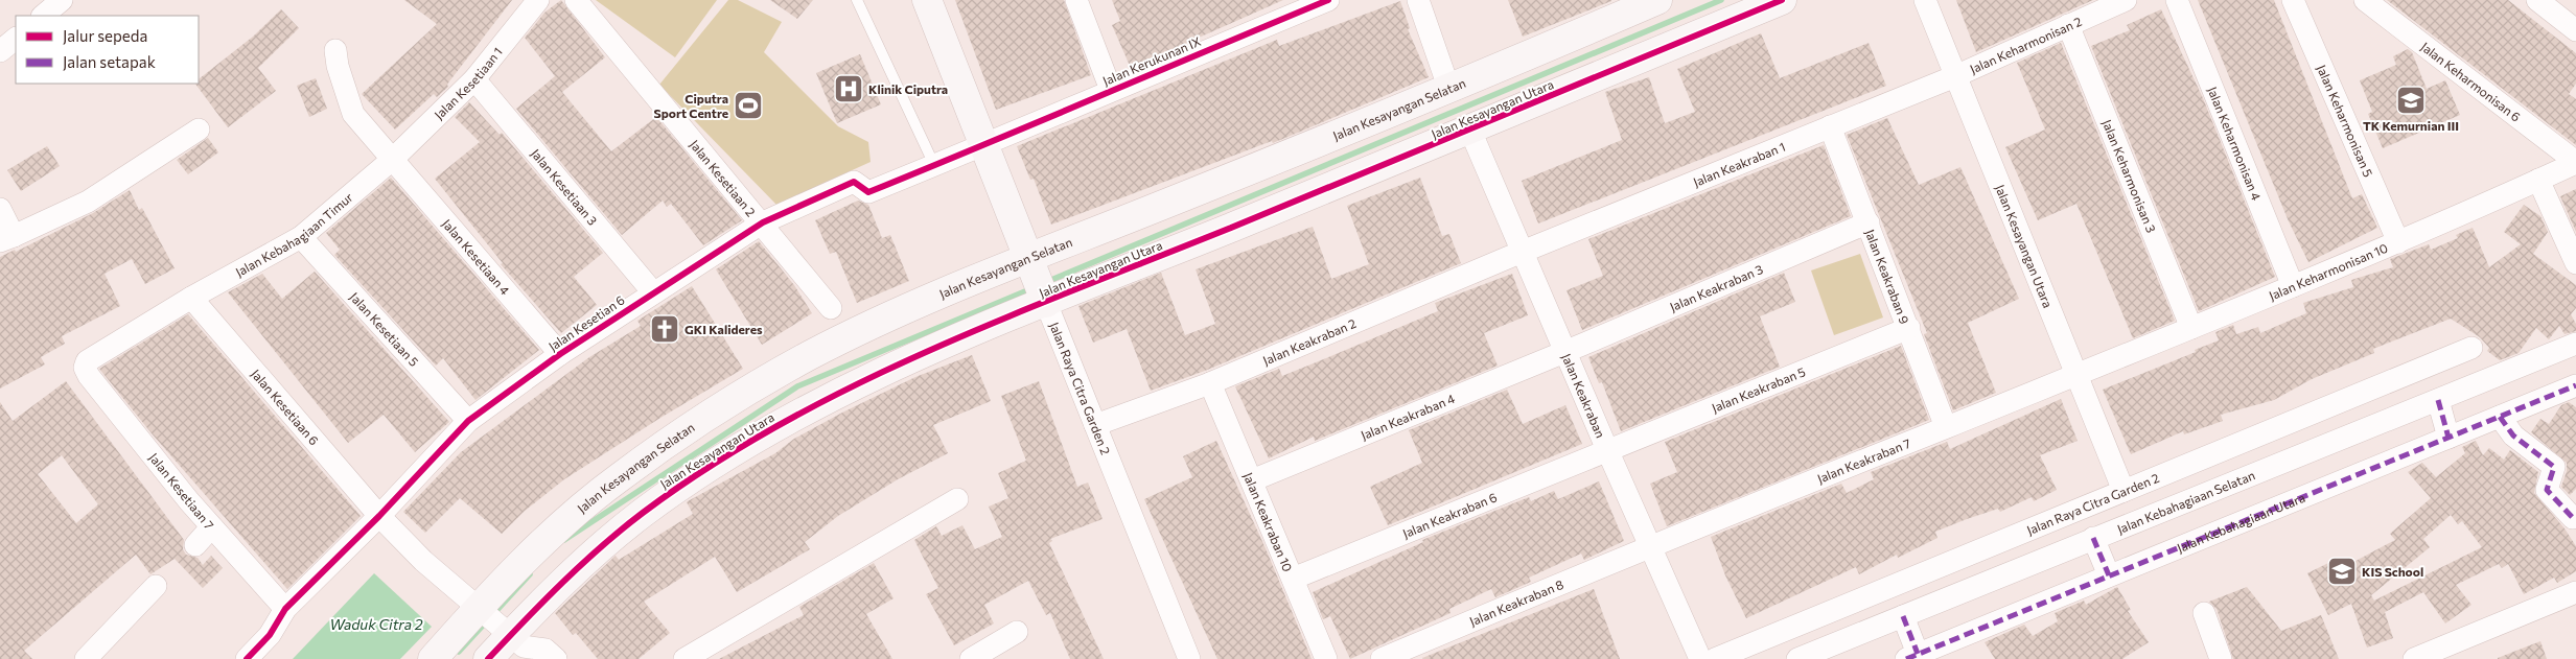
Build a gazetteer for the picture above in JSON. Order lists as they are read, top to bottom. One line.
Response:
{"streets":{"street":["Jalan Keharmonisan 2","Jalan Kerukunan IX","Jalan Keharmonisan 6","Jalan Kesetiaan 1","Jalan Kesayangan Utara","Jalan Kesayangan Selatan","Jalan Keharmonisan 5","Jalan Keharmonisan 4","Jalan Keakraban 1","Jalan Keharmonisan 3","Jalan Kesetiaan 2","Jalan Kesetiaan 3","Jalan Kebahagiaan Timur","Jalan Kesetiaan 4","Jalan Keharmonisan 10","Jalan Keakraban 9","Jalan Keakraban 3","Jalan Kesetian 6","Jalan Kesetiaan 5","Jalan Keakraban 2","Jalan Raya Citra Garden 2","Jalan Keakraban 5","Jalan Keakraban","Jalan Kesetiaan 6","Jalan Keakraban 4","Jalan Keakraban 7","Jalan Kesetiaan 7","Jalan Kebahagiaan Selatan","Jalan Keakraban 6","Jalan Keakraban 10","Jalan Kebahagiaan Utara","Jalan Keakraban 8"]},"crossings":[["Jalan Keharmonisan 2","Jalan Kesayangan Utara"],["Jalan Keharmonisan 2","Jalan Keakraban 1"],["Jalan Keharmonisan 2","Jalan Keharmonisan 3"],["Jalan Kerukunan IX","Jalan Kesetian 6"],["Jalan Kerukunan IX","Jalan Raya Citra Garden 2"],["Jalan Keharmonisan 6","Jalan Keharmonisan 10"],["Jalan Kesetiaan 1","Jalan Kesetiaan 3"],["Jalan Kesetiaan 1","Jalan Kebahagiaan Timur"],["Jalan Kesetiaan 1","Jalan Kesetiaan 4"],["Jalan Kesayangan Utara","Jalan Keakraban 1"],["Jalan Kesayangan Utara","Jalan Keharmonisan 10"],["Jalan Kesayangan Utara","Jalan Raya Citra Garden 2"],["Jalan Kesayangan Utara","Jalan Keakraban"],["Jalan Kesayangan Utara","Jalan Kesetiaan 6"],["Jalan Kesayangan Utara","Jalan Keakraban 7"],["Jalan Kesayangan Selatan","Jalan Raya Citra Garden 2"],["Jalan Kesayangan Selatan","Jalan Kesetiaan 6"],["Jalan Keharmonisan 5","Jalan Keharmonisan 10"],["Jalan Keharmonisan 4","Jalan Keharmonisan 10"],["Jalan Keakraban 1","Jalan Keakraban 9"],["Jalan Keakraban 1","Jalan Keakraban 2"],["Jalan Keakraban 1","Jalan Keakraban"],["Jalan Keharmonisan 3","Jalan Keharmonisan 10"],["Jalan Kesetiaan 2","Jalan Kesetian 6"],["Jalan Kesetiaan 3","Jalan Kesetian 6"],["Jalan Kebahagiaan Timur","Jalan Kesetiaan 4"],["Jalan Kebahagiaan Timur","Jalan Kesetiaan 5"],["Jalan Kebahagiaan Timur","Jalan Kesetiaan 6"],["Jalan Kebahagiaan Timur","Jalan Kesetiaan 7"],["Jalan Kesetiaan 4","Jalan Kesetian 6"],["Jalan Keharmonisan 10","Jalan Keakraban 7"],["Jalan Keakraban 9","Jalan Keakraban 3"],["Jalan Keakraban 9","Jalan Keakraban 5"],["Jalan Keakraban 9","Jalan Keakraban 7"],["Jalan Keakraban 3","Jalan Keakraban"],["Jalan Keakraban 3","Jalan Keakraban 4"],["Jalan Kesetian 6","Jalan Kesetiaan 5"],["Jalan Kesetian 6","Jalan Raya Citra Garden 2"],["Jalan Kesetian 6","Jalan Kesetiaan 6"],["Jalan Kesetian 6","Jalan Kesetiaan 7"],["Jalan Keakraban 2","Jalan Raya Citra Garden 2"],["Jalan Keakraban 2","Jalan Keakraban"],["Jalan Keakraban 2","Jalan Keakraban 10"],["Jalan Keakraban 5","Jalan Keakraban"],["Jalan Keakraban 5","Jalan Keakraban 6"],["Jalan Keakraban","Jalan Keakraban 4"],["Jalan Keakraban","Jalan Keakraban 7"],["Jalan Keakraban","Jalan Keakraban 6"],["Jalan Keakraban","Jalan Keakraban 8"],["Jalan Keakraban 4","Jalan Keakraban 10"],["Jalan Keakraban 7","Jalan Keakraban 8"],["Jalan Kebahagiaan Selatan","Jalan Kebahagiaan Utara"],["Jalan Keakraban 6","Jalan Keakraban 10"]],"water":["Waduk Citra 2"],"places":{"hospital":["Klinik Ciputra"],"school or university":["TK Kemurnian III","KIS School"],"sports":["Ciputra Sport Centre"],"church":["GKI Kalideres"]},"legend":["Jalur sepeda","Jalan setapak"]}
